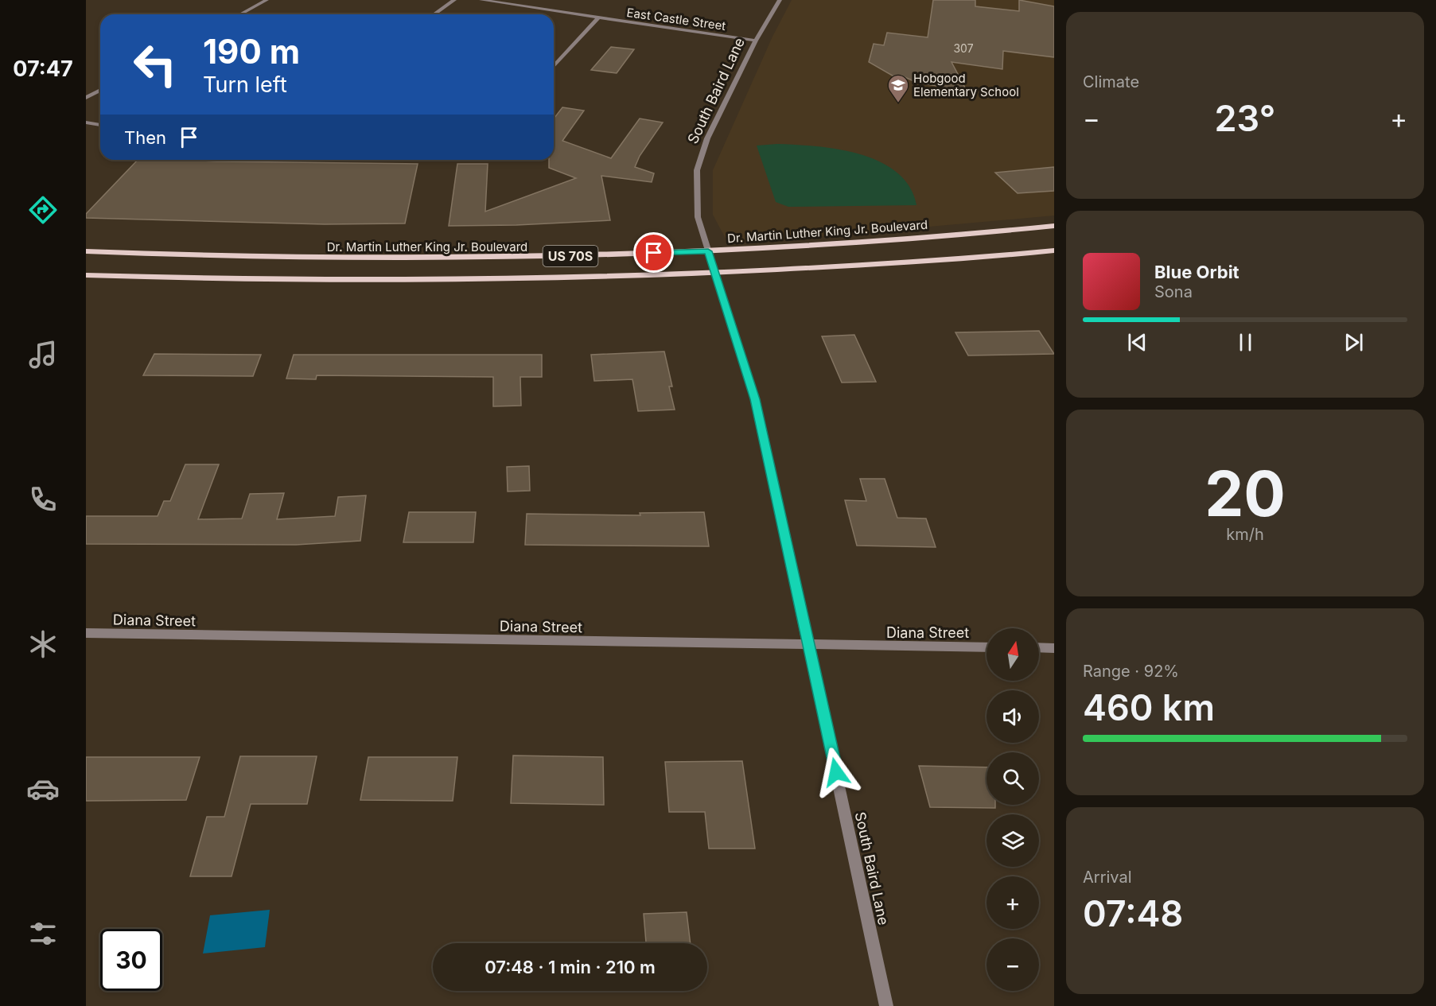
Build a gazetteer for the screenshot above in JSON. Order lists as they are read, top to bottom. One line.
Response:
{"streets":{"main road":["Dr. Martin Luther King Jr. Boulevard","US 70S"],"street":["East Castle Street","South Baird Lane","Diana Street"]},"crossings":[["East Castle Street","South Baird Lane"],["South Baird Lane","Dr. Martin Luther King Jr. Boulevard"],["South Baird Lane","US 70S"],["South Baird Lane","Diana Street"]],"places":{"school or university":["Hobgood Elementary School"]},"house_numbers":["307"],"north":"top","page":{"tabs":"07:47","tile":["Climate",["20","km/h"],["Range · 92%","460 km"],["Arrival","07:48"]],"turn":["190 m","Turn left"],"heat":["−","23°","+"],"then":"Then","song":["Blue Orbit","Sona"],"map_buttons":["+","−"],"limit":"30","trip":"07:48 · 1 min · 210 m"}}
